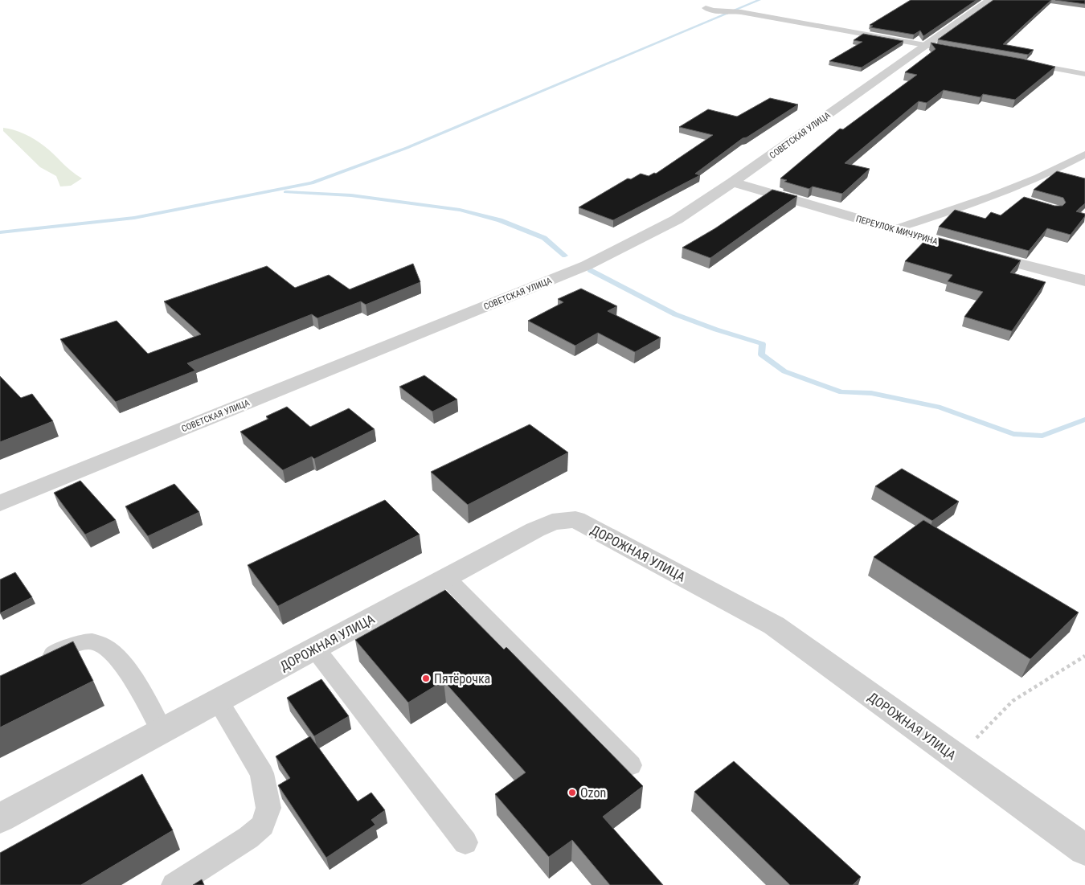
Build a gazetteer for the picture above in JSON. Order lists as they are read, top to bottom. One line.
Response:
{"streets":{"street":["СОВЕТСКАЯ УЛИЦА","ПЕРЕУЛОК МИЧУРИНА","ДОРОЖНАЯ УЛИЦА"]},"crossings":[["СОВЕТСКАЯ УЛИЦА","ПЕРЕУЛОК МИЧУРИНА"]],"places":["Пятёрочка","Ozon"]}
